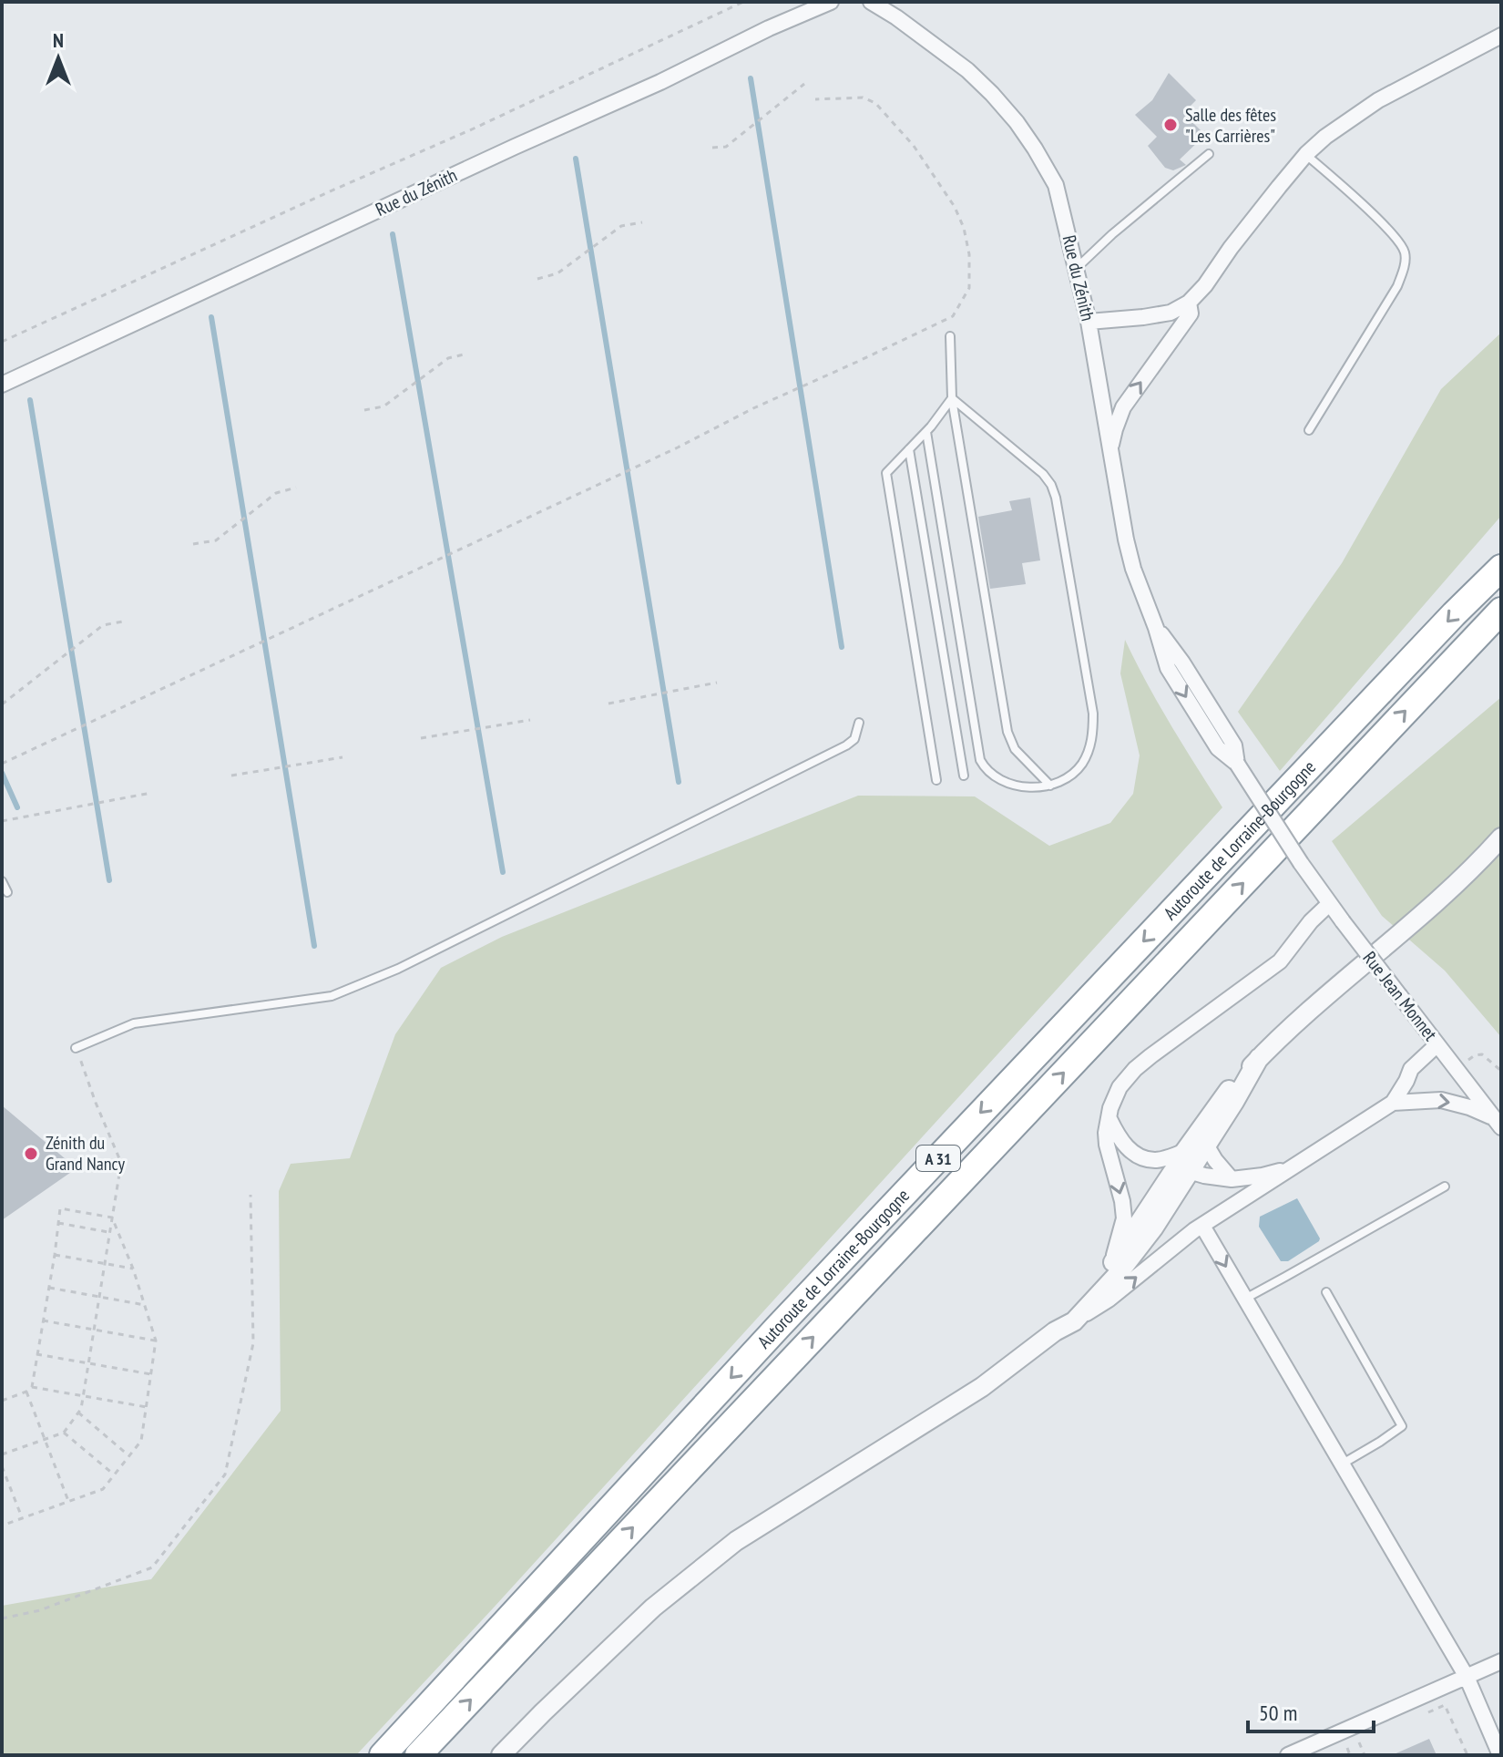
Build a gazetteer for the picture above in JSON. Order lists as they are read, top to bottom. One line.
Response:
{"streets":{"highway":["Autoroute de Lorraine-Bourgogne","A 31"],"street":["Rue du Zénith","Rue Jean Monnet"]},"crossings":[["Rue du Zénith","Rue Jean Monnet"]],"places":["Salle des fêtes \"Les Carrières\"","Zénith du Grand Nancy"],"scale_bar":"50 m","north":"top"}
